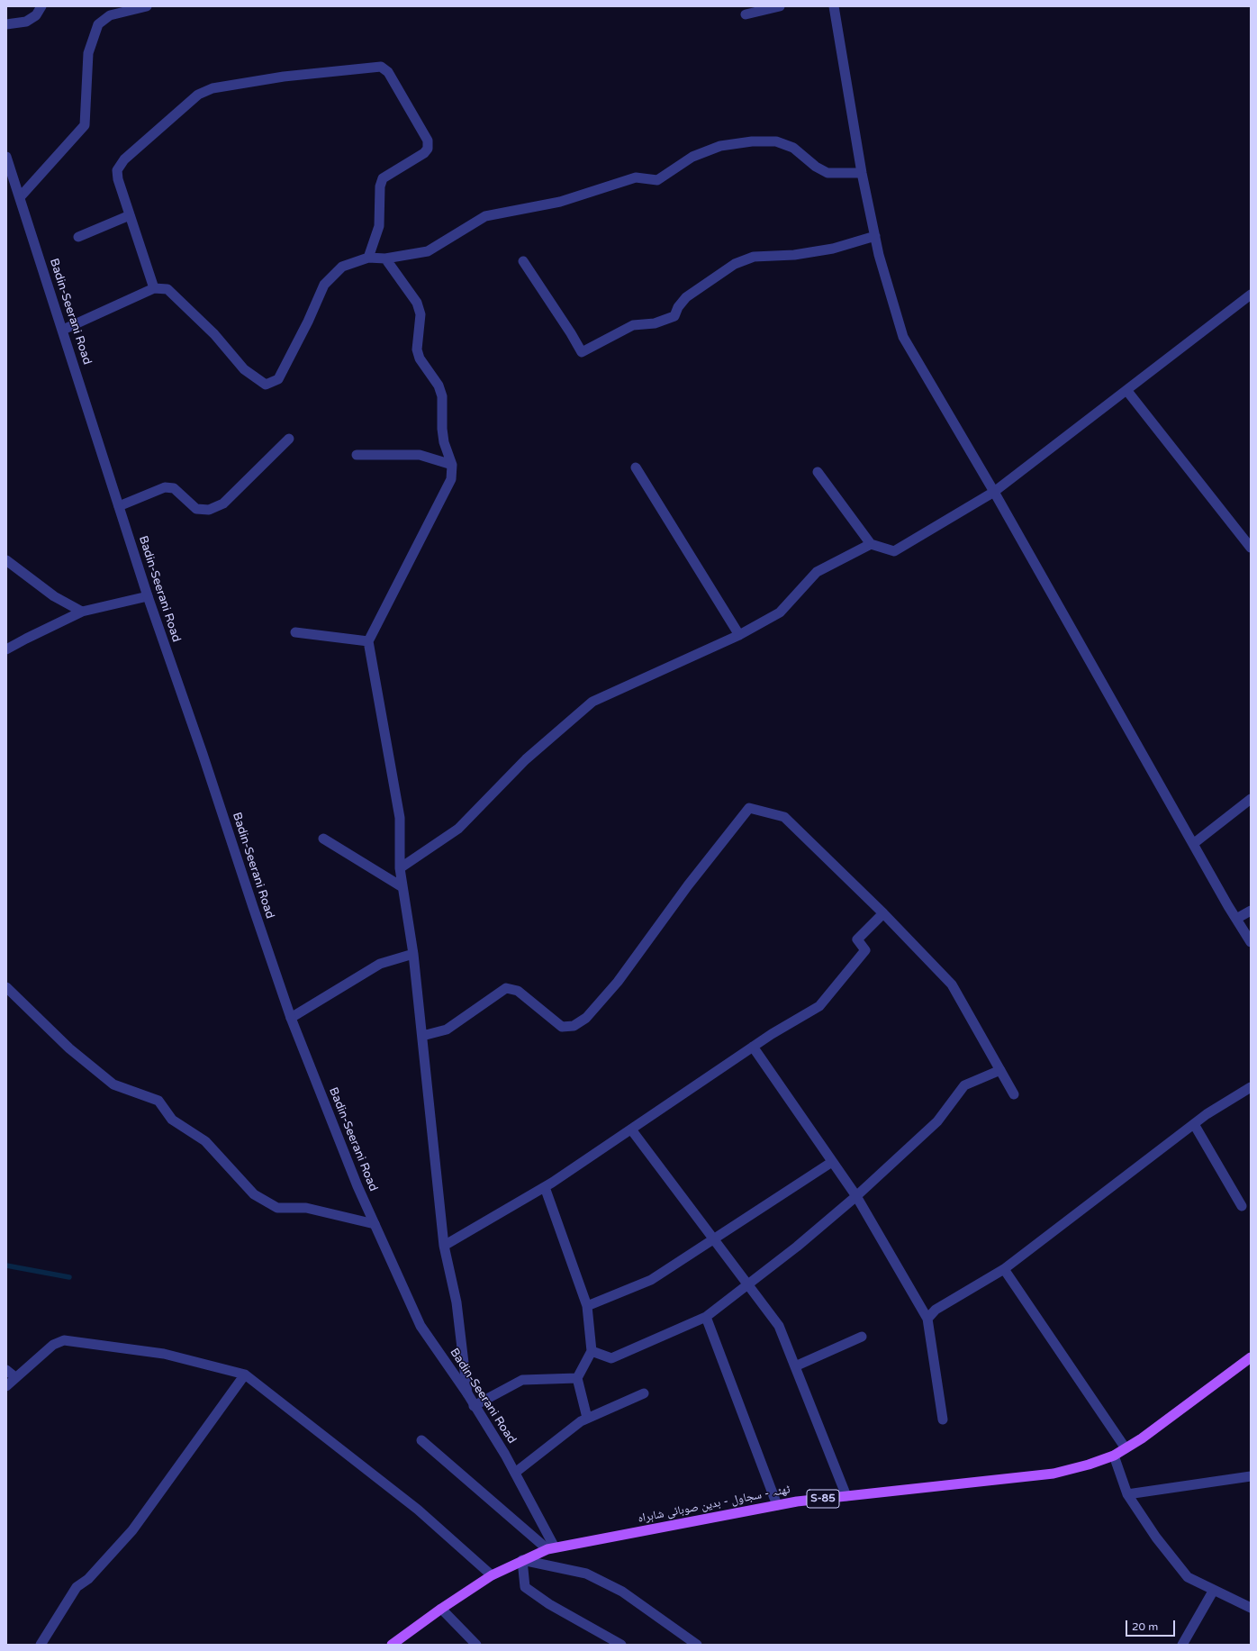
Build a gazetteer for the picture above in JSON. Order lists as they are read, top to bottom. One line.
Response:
{"streets":{"main road":["S-85","ٹھٹہ - سجاول - بدین صوبائی شاہراہ"],"street":["Badin-Seerani Road"]},"crossings":[["Badin-Seerani Road","ٹھٹہ - سجاول - بدین صوبائی شاہراہ"]],"scale_bar":"20 m"}
